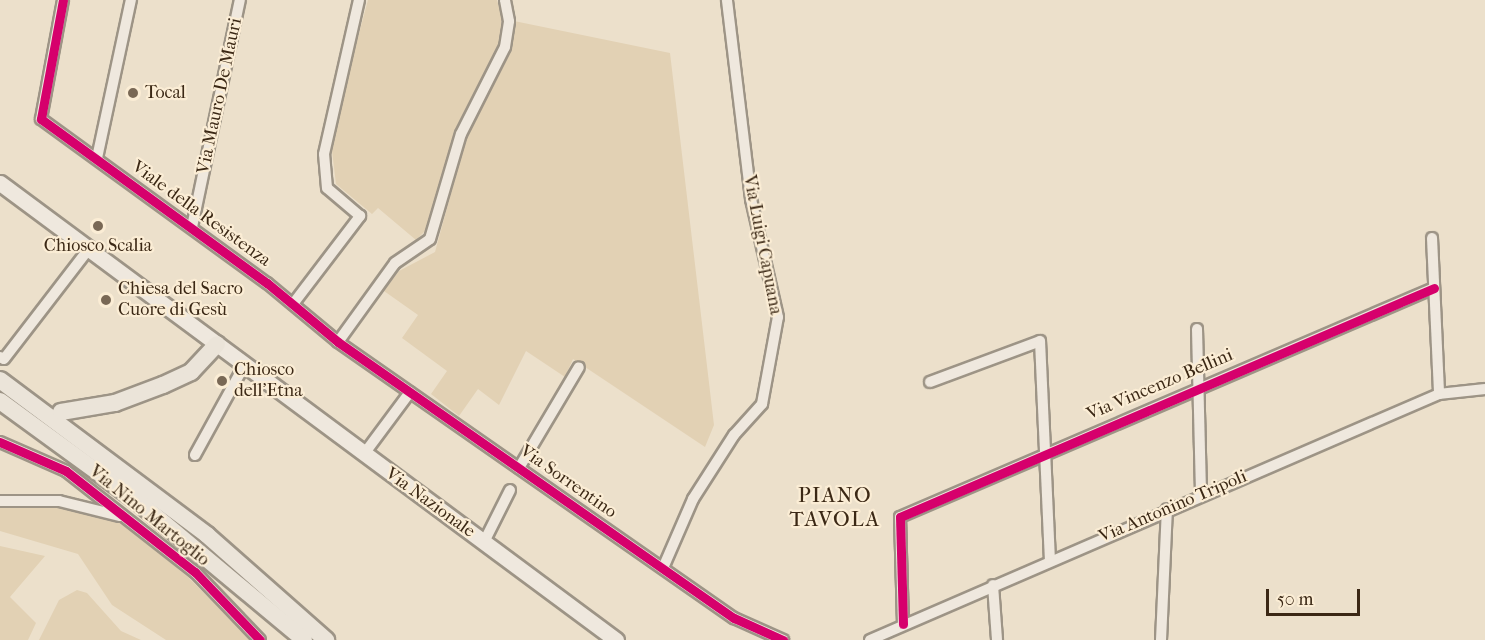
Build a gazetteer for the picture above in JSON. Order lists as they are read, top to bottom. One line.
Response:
{"streets":{"street":["Via Mauro De Mauri","Viale della Resistenza","Via Luigi Capuana","Via Vincenzo Bellini","Via Sorrentino","Via Nazionale","Via Antonino Tripoli","Via Nino Martoglio"]},"crossings":[["Via Mauro De Mauri","Viale della Resistenza"],["Viale della Resistenza","Via Sorrentino"],["Via Luigi Capuana","Via Sorrentino"],["Via Vincenzo Bellini","Via Antonino Tripoli"]],"districts":["PIANO TAVOLA"],"places":["Tocal","Chiosco Scalia","Chiesa del Sacro Cuore di Gesù","Chiosco dell'Etna"],"scale_bar":"50 m"}
